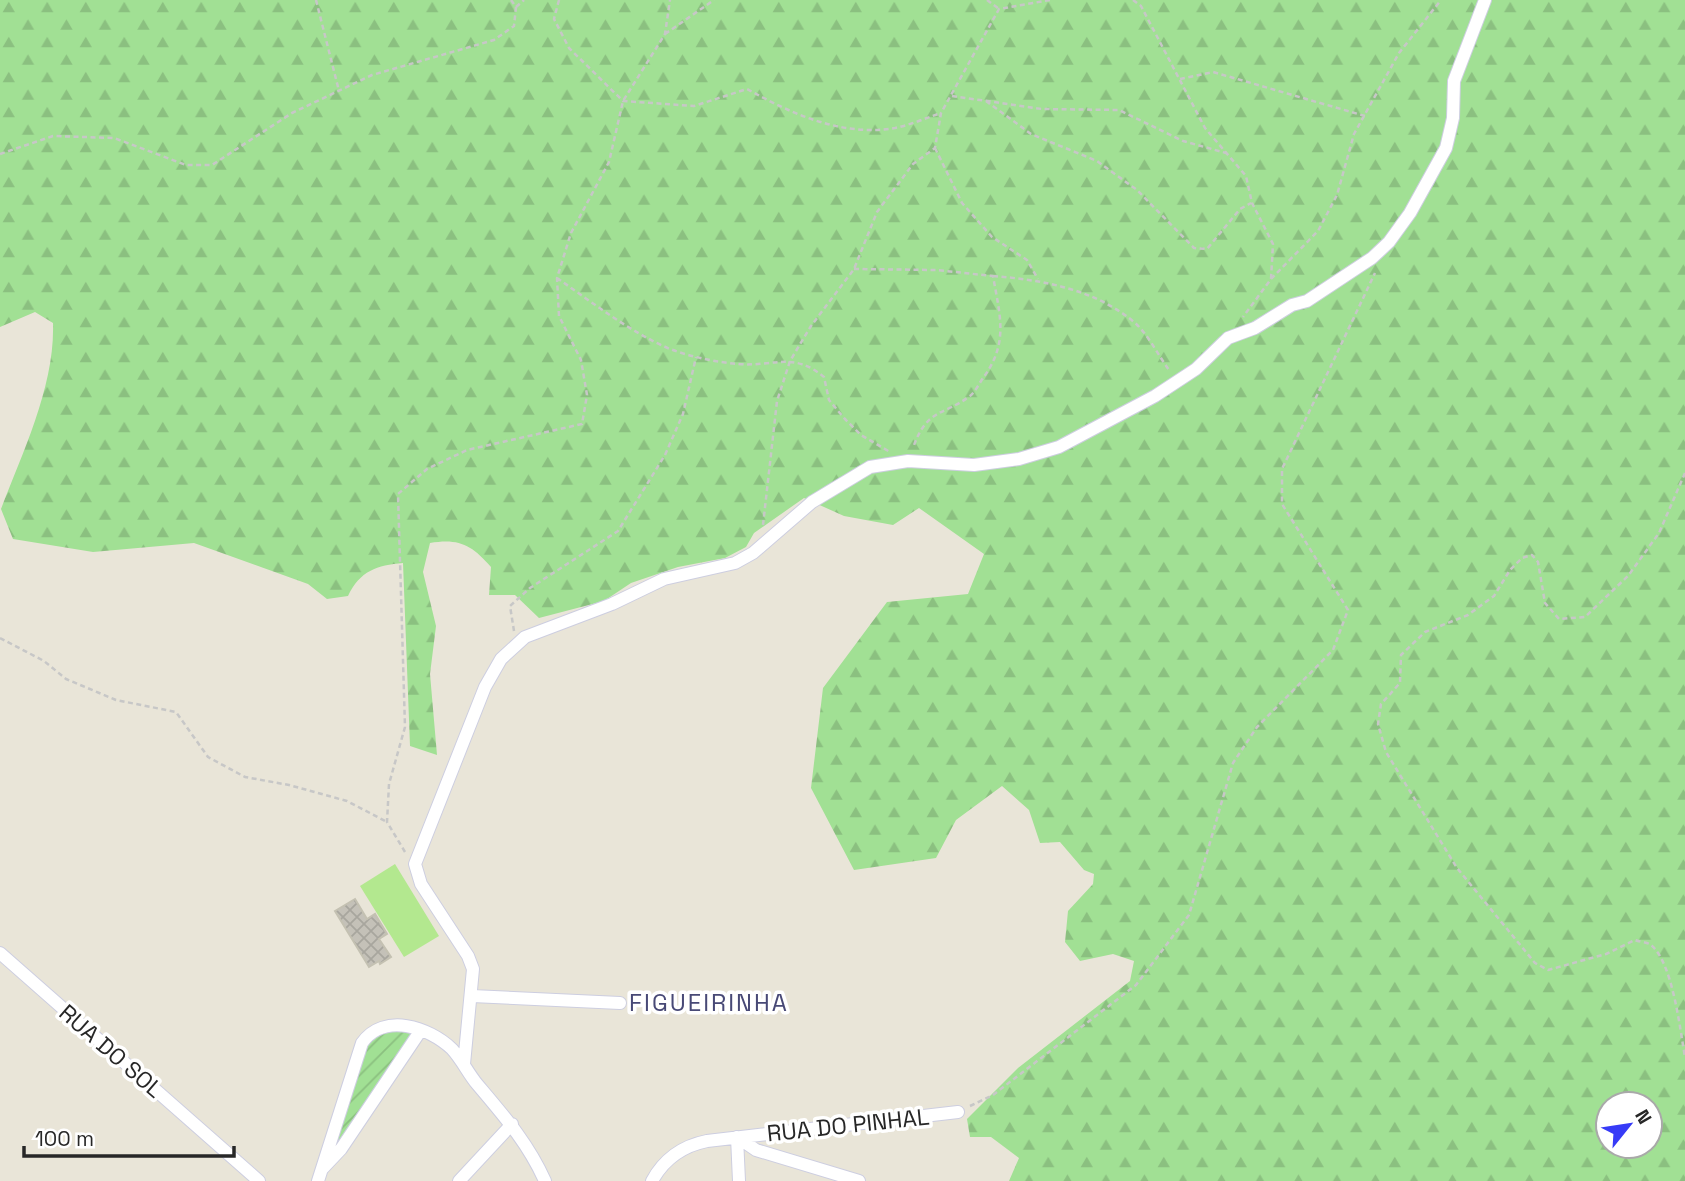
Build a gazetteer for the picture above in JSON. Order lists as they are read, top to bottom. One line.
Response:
{"streets":{"street":["RUA DO SOL","RUA DO PINHAL"]},"districts":["FIGUEIRINHA"],"scale_bar":"100 m","north":"top right"}
